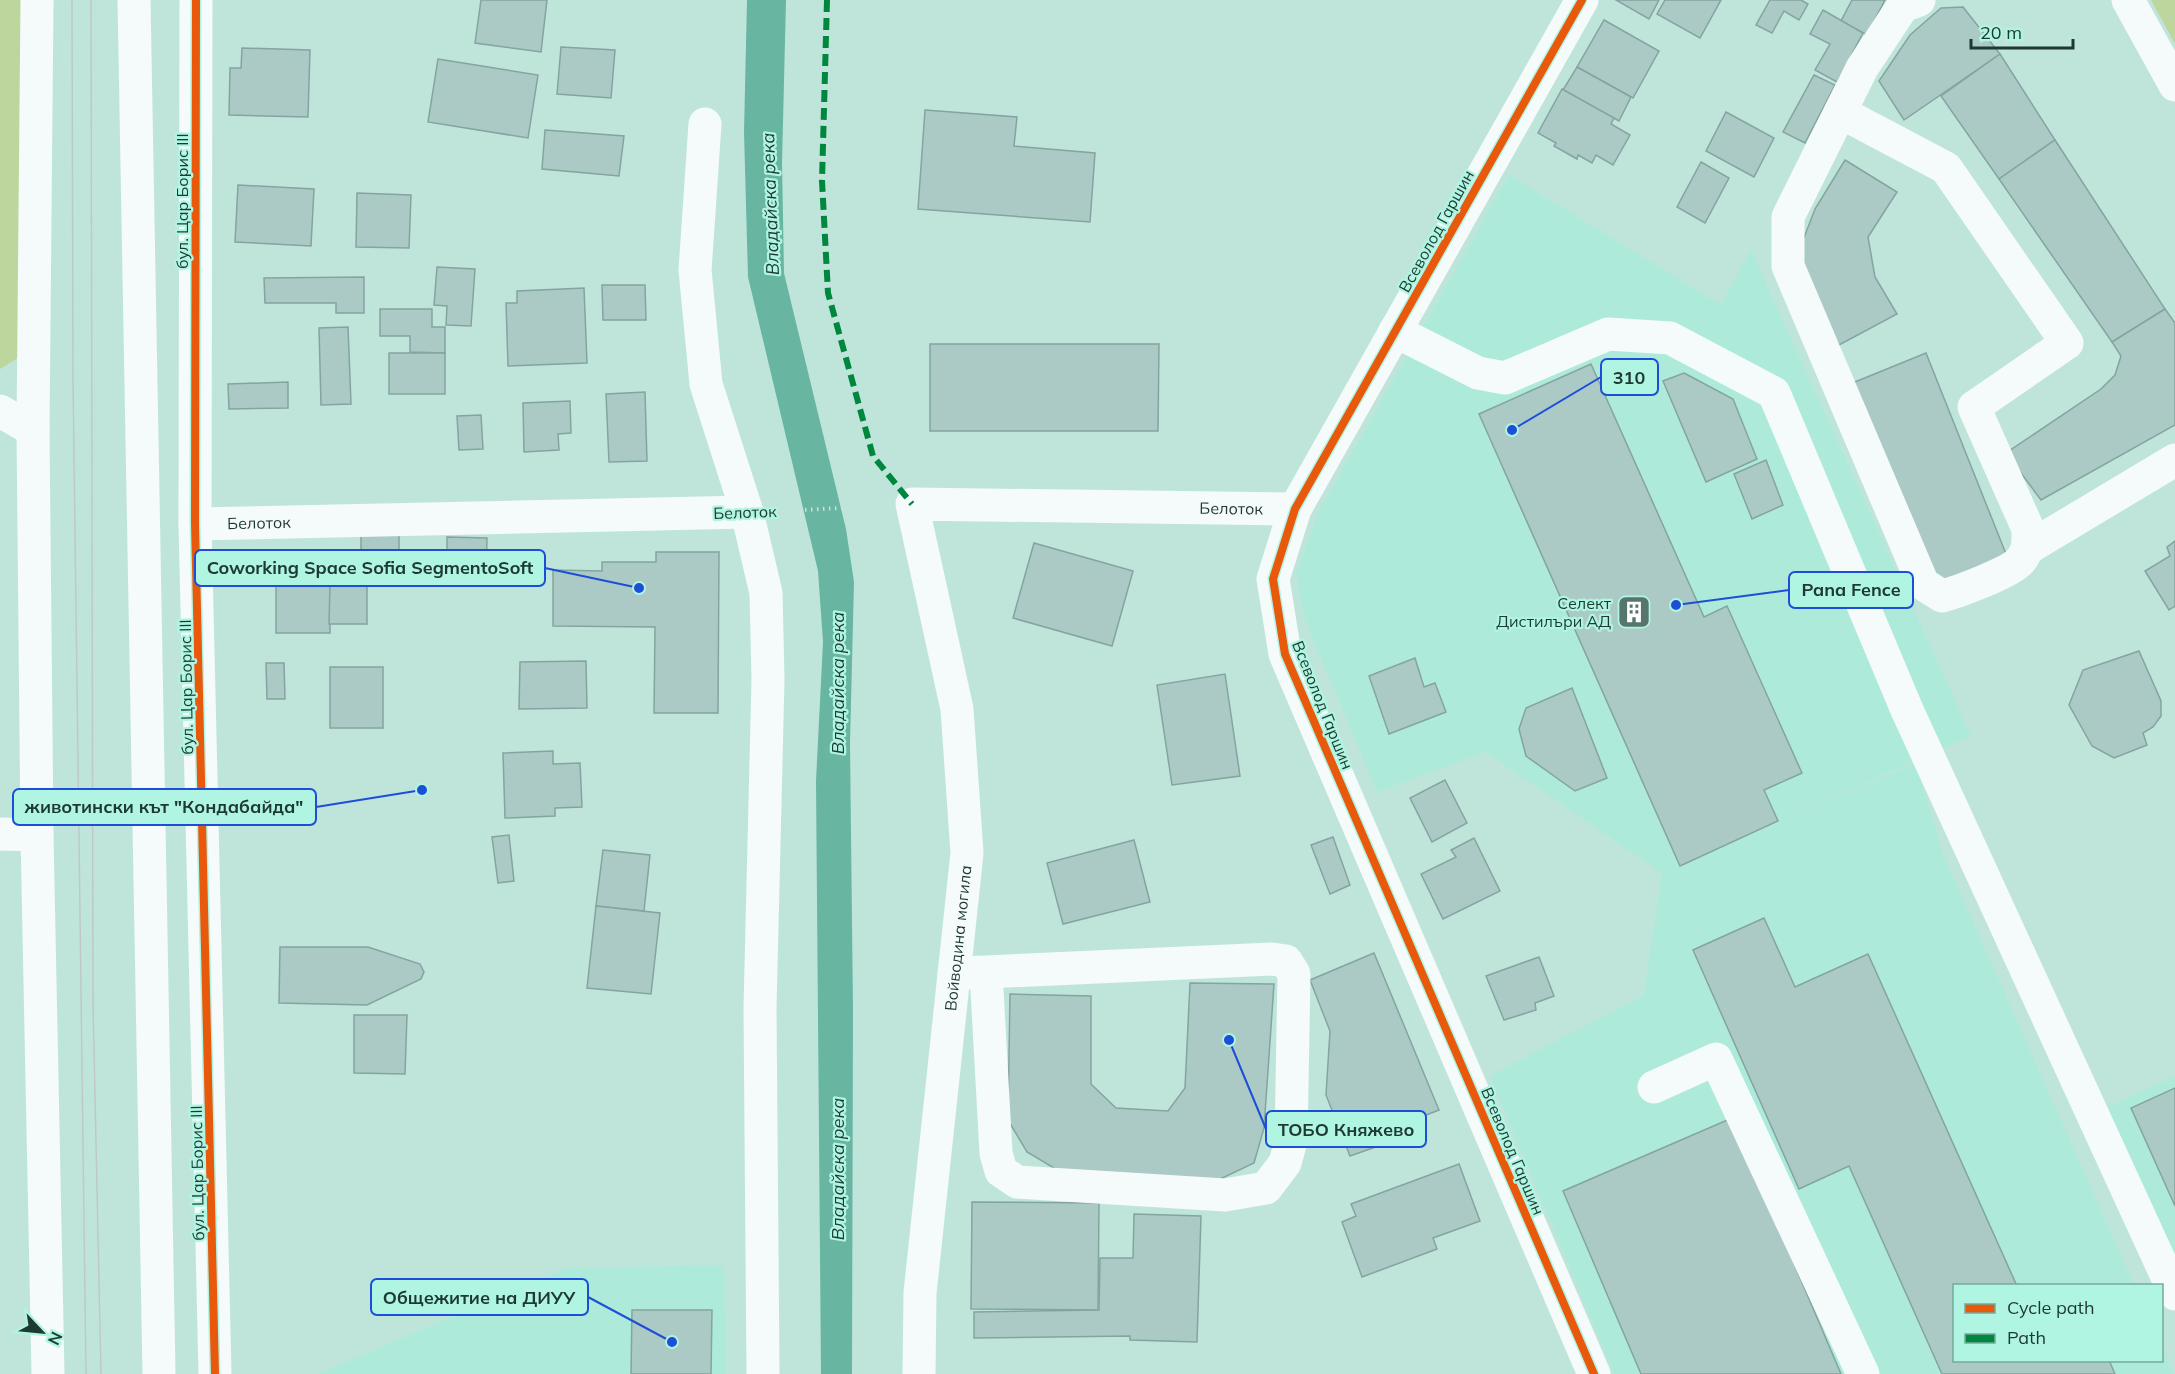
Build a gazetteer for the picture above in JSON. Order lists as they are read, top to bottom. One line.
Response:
{"streets":{"street":["бул. Цар Борис III","Всеволод Гаршин","Белоток","Войводина могила"]},"crossings":[["бул. Цар Борис III","Белоток"],["Всеволод Гаршин","Белоток"],["Белоток","Войводина могила"]],"water":["Владайска река"],"places":{"other":["310","Coworking Space Sofia SegmentoSoft","Pana Fence","животински кът \"Кондабайда\"","ТОБО Княжево","Общежитие на ДИУУ"],"building":["Селект Дистилъри АД"]},"legend":["Cycle path","Path"],"scale_bar":"20 m","north":"bottom right"}
